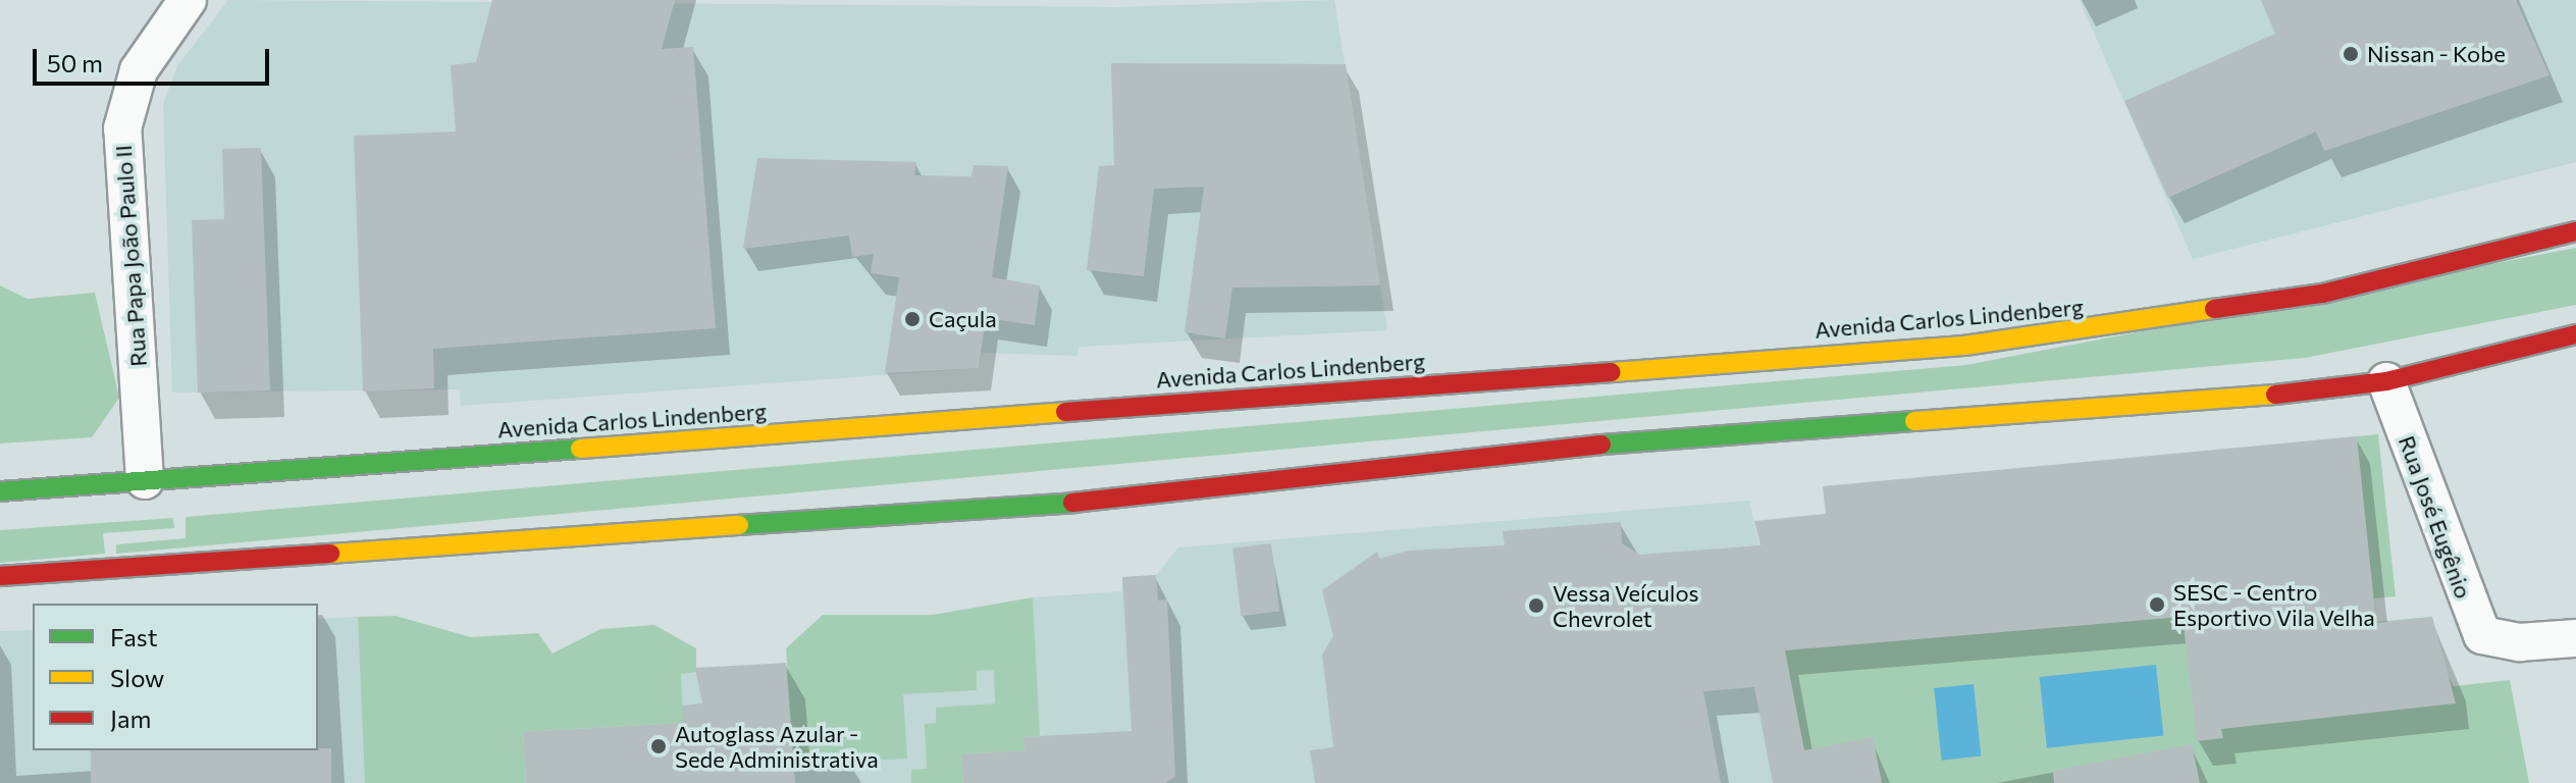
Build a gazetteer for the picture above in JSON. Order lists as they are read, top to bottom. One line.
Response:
{"streets":{"main road":["Avenida Carlos Lindenberg"],"street":["Rua Papa João Paulo II","Rua José Eugênio"]},"crossings":[["Rua Papa João Paulo II","Avenida Carlos Lindenberg"]],"places":["Nissan - Kobe","Caçula","SESC - Centro Esportivo Vila Velha","Vessa Veículos Chevrolet","Autoglass Azular - Sede Administrativa"],"legend":["Fast","Slow","Jam"],"scale_bar":"50 m"}
